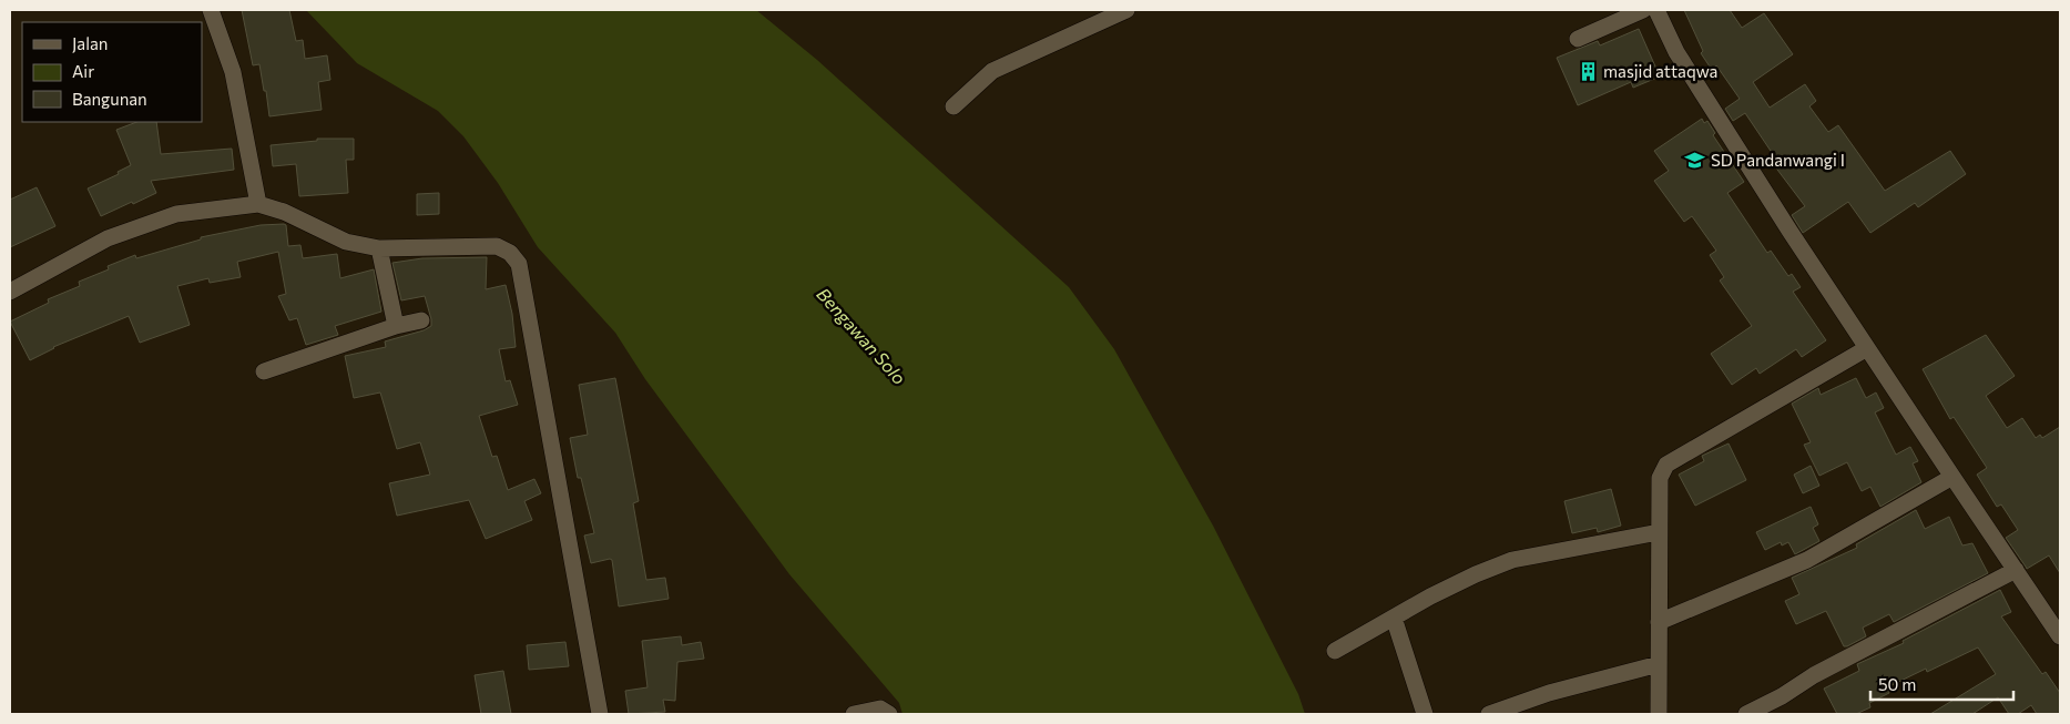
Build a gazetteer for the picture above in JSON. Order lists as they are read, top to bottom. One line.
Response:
{"water":["Bengawan Solo"],"places":{"building":["masjid attaqwa"],"school or university":["SD Pandanwangi I"]},"legend":["Jalan","Air","Bangunan"],"scale_bar":"50 m"}
